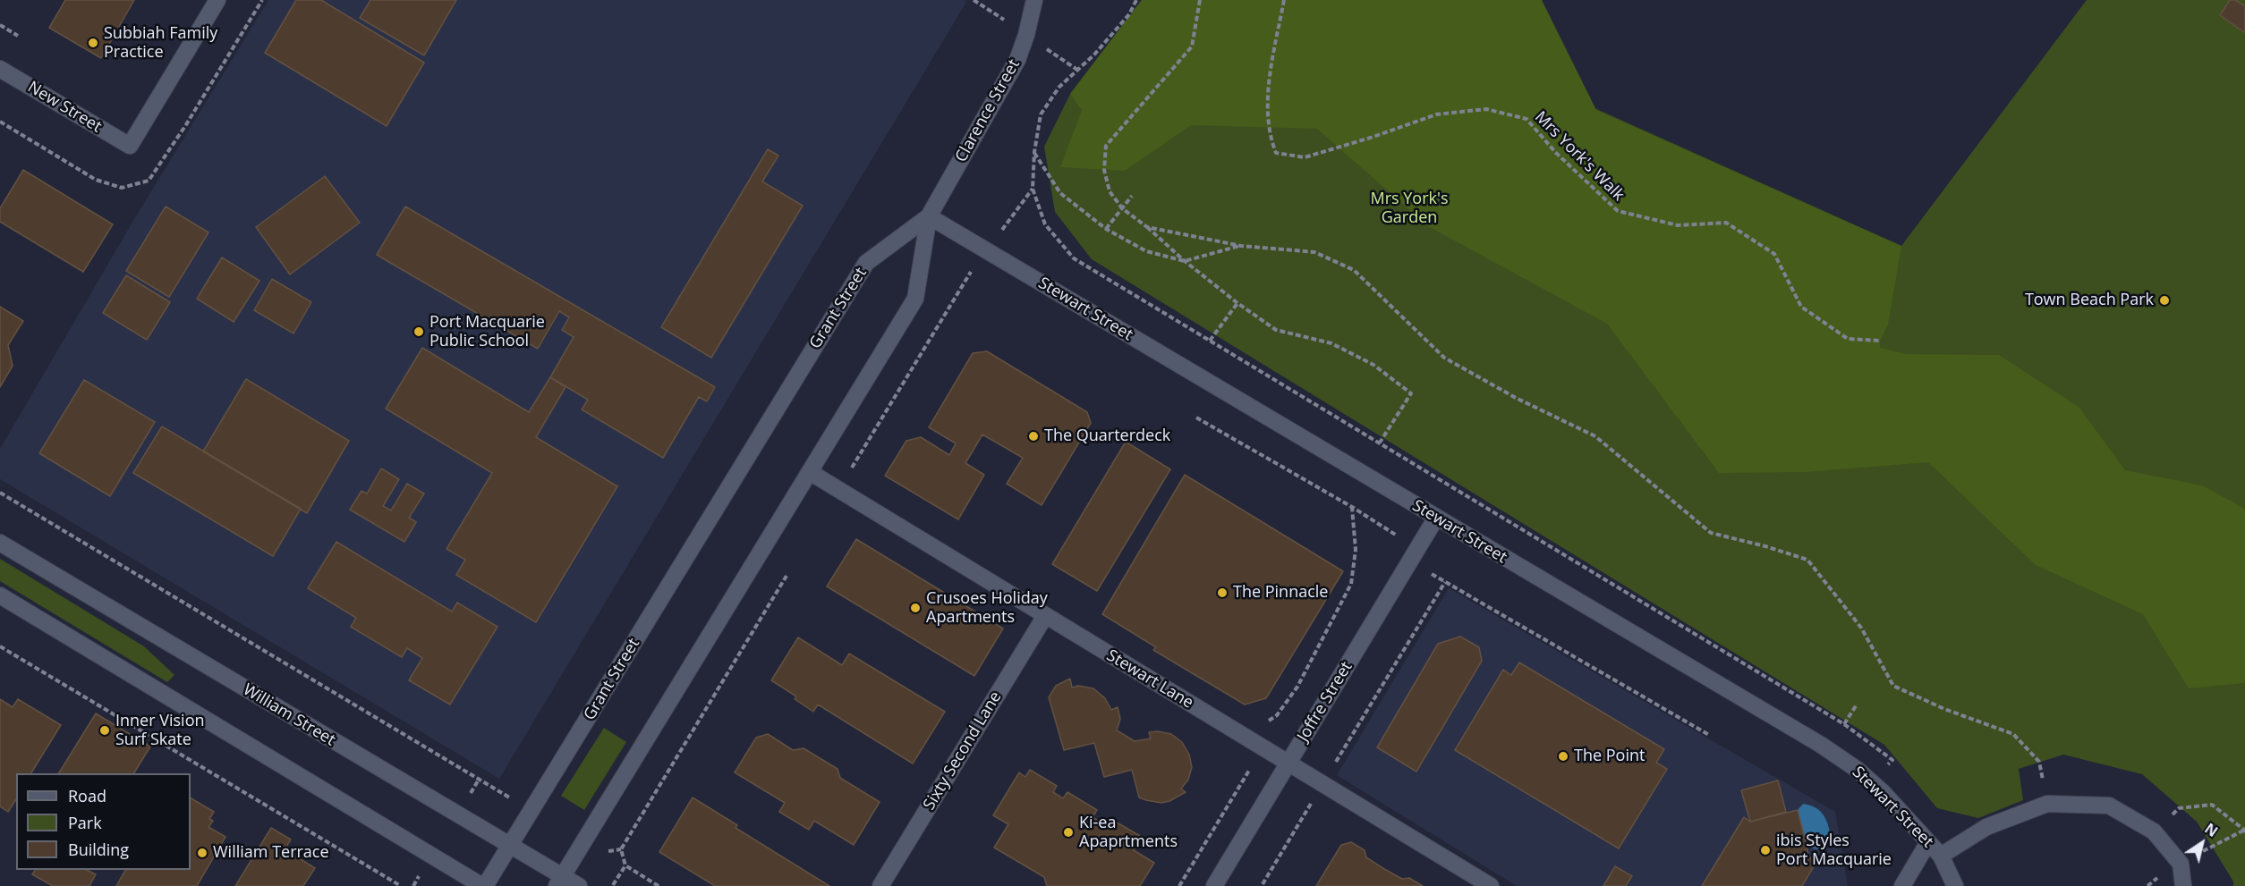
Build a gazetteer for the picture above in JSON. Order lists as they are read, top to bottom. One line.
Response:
{"streets":{"street":["New Street","Clarence Street","Grant Street","Stewart Street","Stewart Lane","Joffre Street","William Street","Sixty Second Lane"],"path":["Mrs York's Walk"]},"crossings":[["Clarence Street","Grant Street"],["Clarence Street","Stewart Street"],["Grant Street","Stewart Street"],["Grant Street","William Street"],["Stewart Street","Joffre Street"],["Stewart Lane","Joffre Street"],["Stewart Lane","Sixty Second Lane"]],"parks":["Mrs York's Garden"],"places":["Subbiah Family Practice","Town Beach Park","Port Macquarie Public School","The Quarterdeck","The Pinnacle","Crusoes Holiday Apartments","Inner Vision Surf Skate","The Point","Ki-ea Apaprtments","ibis Styles Port Macquarie","William Terrace"],"legend":["Road","Park","Building"],"north":"top right"}
